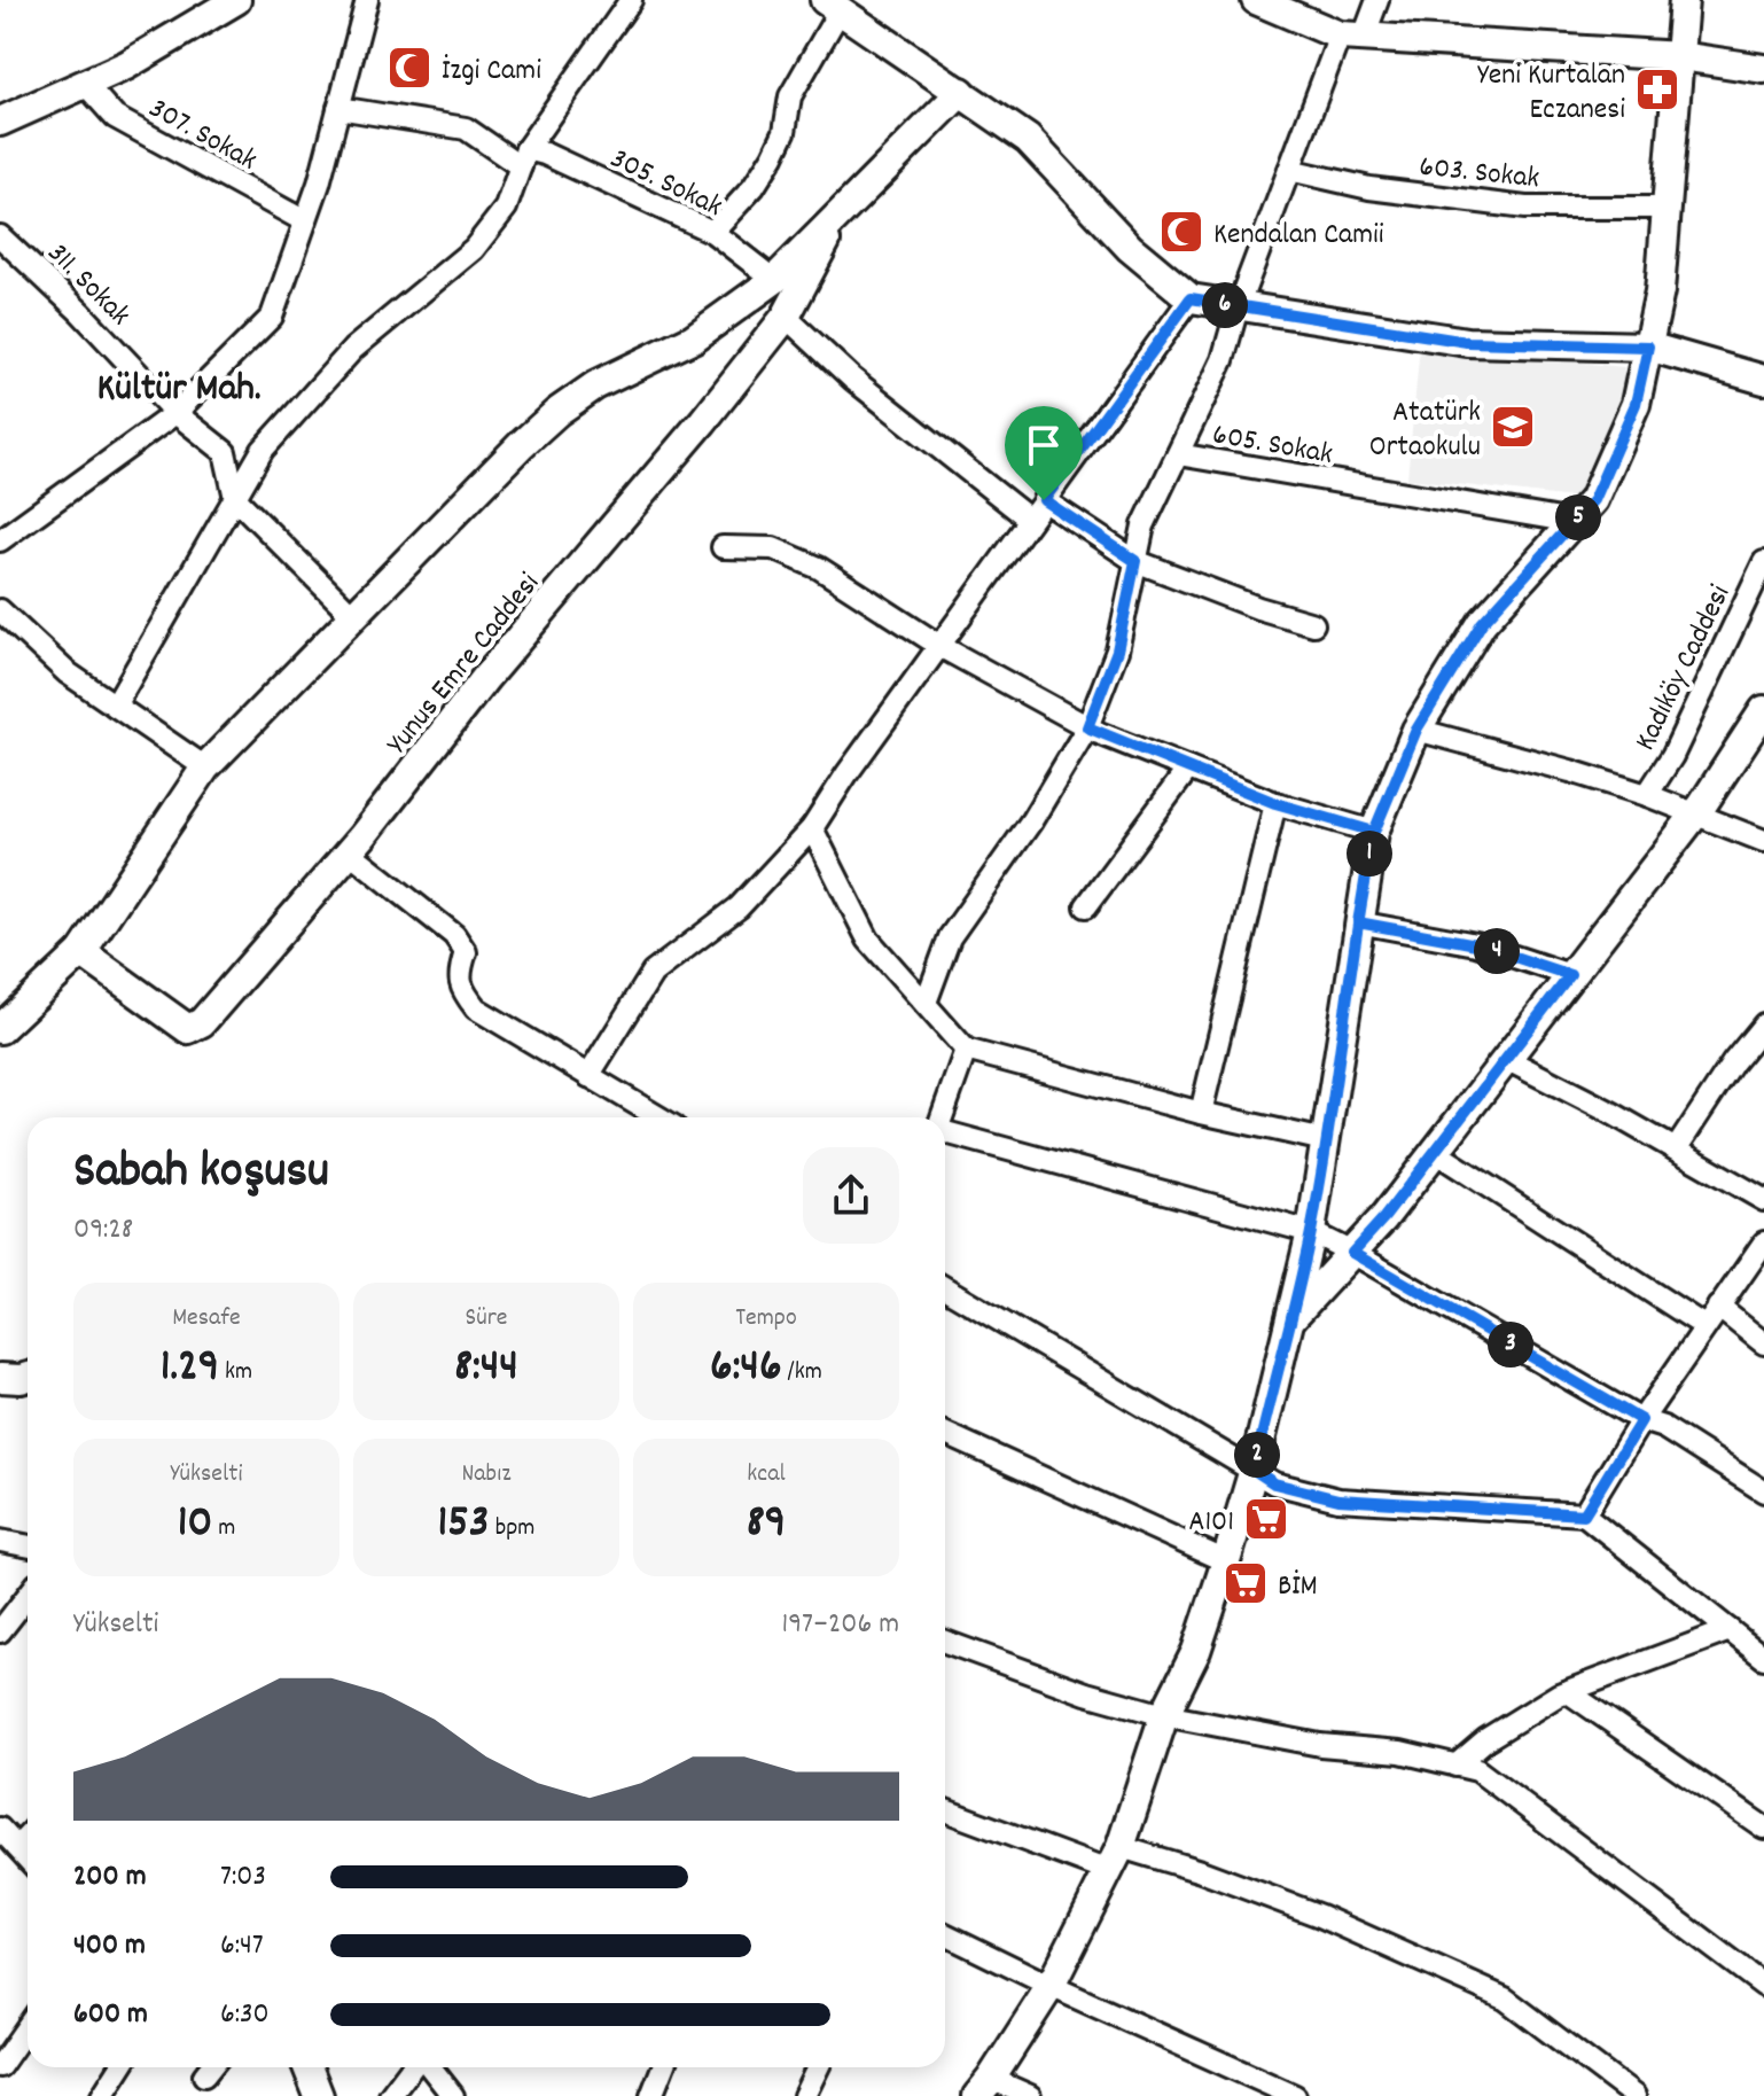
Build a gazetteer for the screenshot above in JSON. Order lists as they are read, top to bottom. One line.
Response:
{"streets":{"street":["307. Sokak","603. Sokak","305. Sokak","311. Sokak","605. Sokak","Yunus Emre Caddesi","Kadıköy Caddesi"]},"districts":["Kültür Mah."],"places":{"mosque":["İzgi Cami","Kendalan Camii"],"pharmacy":["Yeni Kurtalan Eczanesi"],"school or university":["Atatürk Ortaokulu"],"supermarket":["A101","BİM"]},"page":{"pins":["6","5","1","4","3","2"],"heading":["Sabah koşusu","09:28"],"stats":[["Mesafe","1.29 km"],["Süre","8:44"],["Tempo","6:46 /km"],["Yükselti","10 m"],["Nabız","153 bpm"],["kcal","89"]],"chart":["Yükselti","197–206 m"],"list":[{"name":"200 m","note":"7:03"},{"name":"400 m","note":"6:47"},{"name":"600 m","note":"6:30"}]}}
